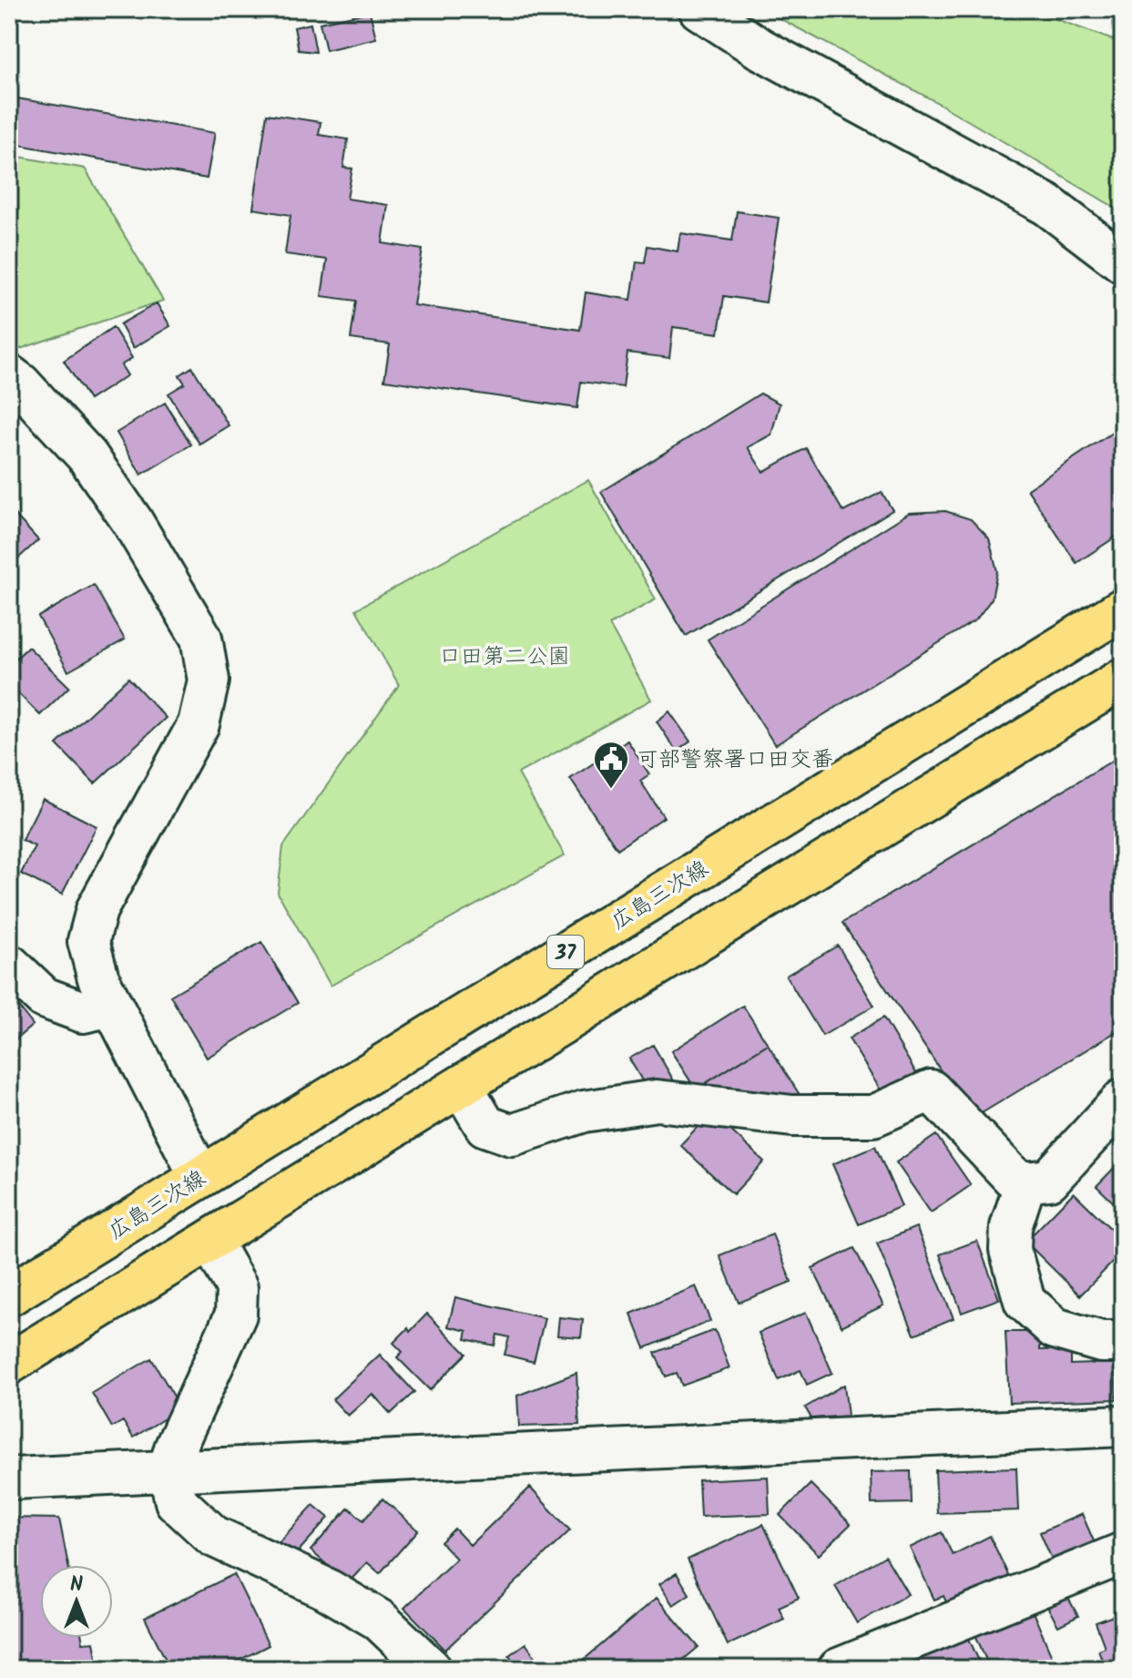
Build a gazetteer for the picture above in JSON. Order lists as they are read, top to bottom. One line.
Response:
{"streets":{"main road":["広島三次線","37"]},"parks":["口田第二公園"],"places":{"public building":["可部警察署口田交番"]},"north":"top"}
